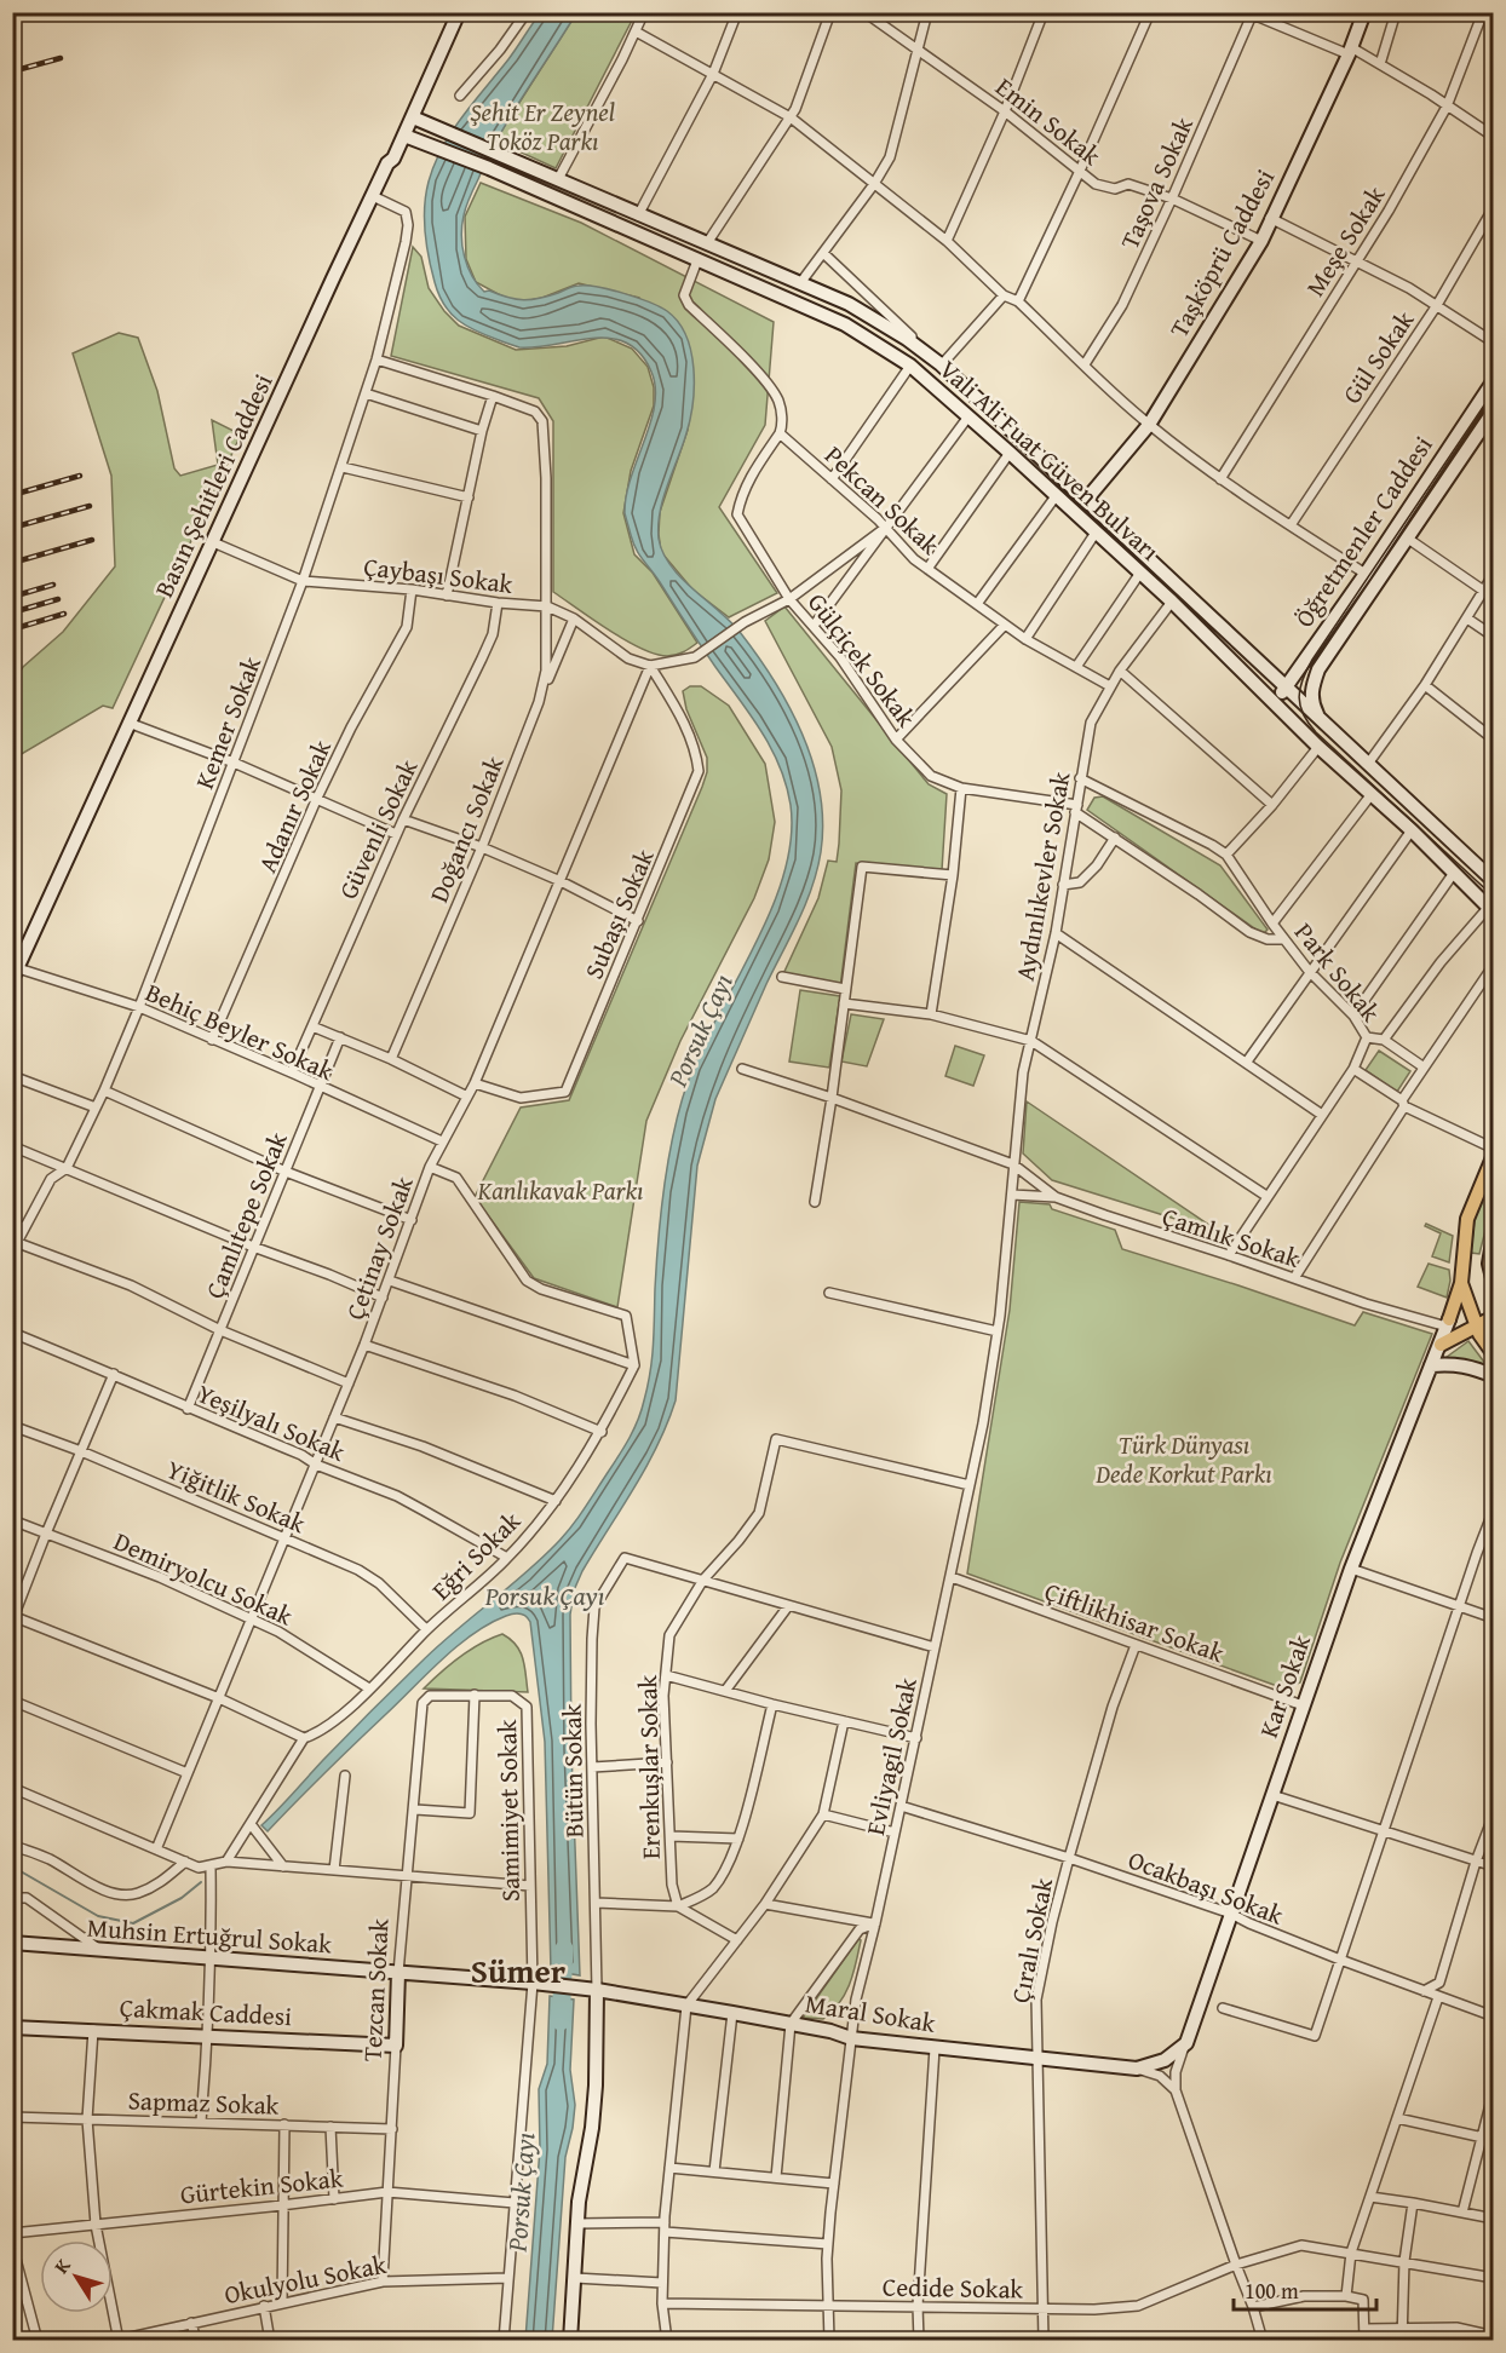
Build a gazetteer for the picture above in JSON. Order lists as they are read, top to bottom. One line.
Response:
{"streets":{"main road":["Taşköprü Caddesi","Vali Ali Fuat Güven Bulvarı","Basın Şehitleri Caddesi","Öğretmenler Caddesi","Kar Sokak","Muhsin Ertuğrul Sokak","Tezcan Sokak","Çakmak Caddesi","Maral Sokak"],"street":["Emin Sokak","Taşova Sokak","Meşe Sokak","Gül Sokak","Pekcan Sokak","Çaybaşı Sokak","Gülçiçek Sokak","Kemer Sokak","Adanır Sokak","Güvenli Sokak","Doğancı Sokak","Aydınlıkevler Sokak","Subaşı Sokak","Park Sokak","Behiç Beyler Sokak","Çamlıtepe Sokak","Çamlık Sokak","Çetinay Sokak","Yeşilyalı Sokak","Yiğitlik Sokak","Eğri Sokak","Demiryolcu Sokak","Çiftlikhisar Sokak","Evliyagil Sokak","Erenkuşlar Sokak","Bütün Sokak","Samimiyet Sokak","Ocakbaşı Sokak","Çıralı Sokak","Sapmaz Sokak","Gürtekin Sokak","Okulyolu Sokak","Cedide Sokak"]},"crossings":[["Emin Sokak","Taşova Sokak"],["Emin Sokak","Taşköprü Caddesi"],["Taşköprü Caddesi","Vali Ali Fuat Güven Bulvarı"],["Vali Ali Fuat Güven Bulvarı","Basın Şehitleri Caddesi"],["Vali Ali Fuat Güven Bulvarı","Öğretmenler Caddesi"],["Vali Ali Fuat Güven Bulvarı","Aydınlıkevler Sokak"],["Basın Şehitleri Caddesi","Çaybaşı Sokak"],["Basın Şehitleri Caddesi","Behiç Beyler Sokak"],["Pekcan Sokak","Gülçiçek Sokak"],["Pekcan Sokak","Aydınlıkevler Sokak"],["Çaybaşı Sokak","Kemer Sokak"],["Çaybaşı Sokak","Adanır Sokak"],["Çaybaşı Sokak","Güvenli Sokak"],["Çaybaşı Sokak","Doğancı Sokak"],["Çaybaşı Sokak","Subaşı Sokak"],["Çaybaşı Sokak","Çetinay Sokak"],["Gülçiçek Sokak","Aydınlıkevler Sokak"],["Kemer Sokak","Behiç Beyler Sokak"],["Adanır Sokak","Behiç Beyler Sokak"],["Güvenli Sokak","Behiç Beyler Sokak"],["Aydınlıkevler Sokak","Park Sokak"],["Aydınlıkevler Sokak","Çamlık Sokak"],["Aydınlıkevler Sokak","Evliyagil Sokak"],["Subaşı Sokak","Çetinay Sokak"],["Park Sokak","Çamlık Sokak"],["Behiç Beyler Sokak","Çamlıtepe Sokak"],["Behiç Beyler Sokak","Çetinay Sokak"],["Çamlıtepe Sokak","Yeşilyalı Sokak"],["Çamlık Sokak","Kar Sokak"],["Çetinay Sokak","Yeşilyalı Sokak"],["Çetinay Sokak","Yiğitlik Sokak"],["Çetinay Sokak","Demiryolcu Sokak"],["Yeşilyalı Sokak","Eğri Sokak"],["Yiğitlik Sokak","Eğri Sokak"],["Eğri Sokak","Demiryolcu Sokak"],["Çiftlikhisar Sokak","Kar Sokak"],["Çiftlikhisar Sokak","Evliyagil Sokak"],["Çiftlikhisar Sokak","Çıralı Sokak"],["Kar Sokak","Ocakbaşı Sokak"],["Evliyagil Sokak","Erenkuşlar Sokak"],["Evliyagil Sokak","Ocakbaşı Sokak"],["Evliyagil Sokak","Maral Sokak"],["Evliyagil Sokak","Cedide Sokak"],["Erenkuşlar Sokak","Bütün Sokak"],["Bütün Sokak","Maral Sokak"],["Samimiyet Sokak","Muhsin Ertuğrul Sokak"],["Samimiyet Sokak","Tezcan Sokak"],["Samimiyet Sokak","Gürtekin Sokak"],["Samimiyet Sokak","Okulyolu Sokak"],["Ocakbaşı Sokak","Çıralı Sokak"],["Muhsin Ertuğrul Sokak","Tezcan Sokak"],["Muhsin Ertuğrul Sokak","Maral Sokak"],["Çıralı Sokak","Maral Sokak"],["Çıralı Sokak","Cedide Sokak"],["Tezcan Sokak","Çakmak Caddesi"],["Tezcan Sokak","Sapmaz Sokak"],["Tezcan Sokak","Gürtekin Sokak"],["Tezcan Sokak","Okulyolu Sokak"]],"districts":["Sümer"],"water":["Porsuk Çayı"],"parks":["Şehit Er Zeynel Toköz Parkı","Kanlıkavak Parkı","Türk Dünyası Dede Korkut Parkı"],"scale_bar":"100 m","north":"top left"}
